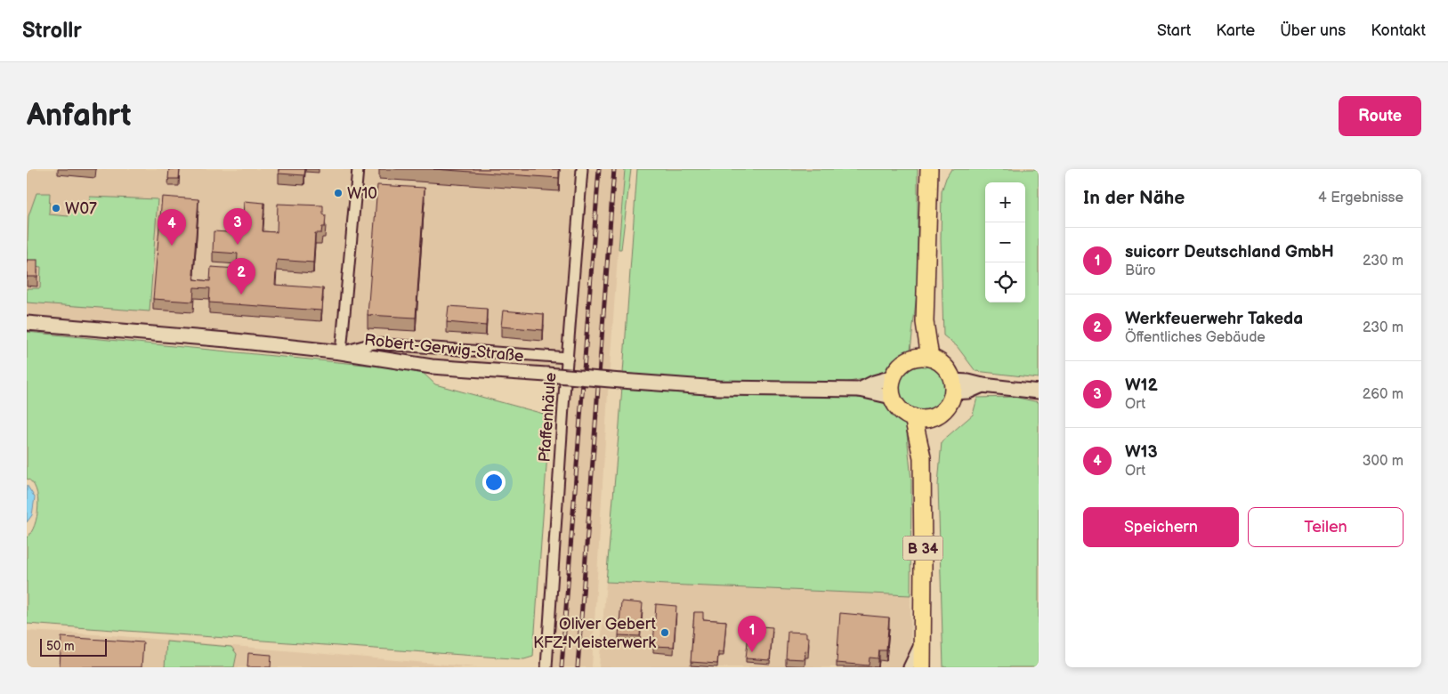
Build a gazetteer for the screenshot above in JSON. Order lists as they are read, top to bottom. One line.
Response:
{"streets":{"main road":["B 34"],"street":["Robert-Gerwig-Straße","Pfaffenhäule"]},"crossings":[["Robert-Gerwig-Straße","B 34"]],"places":["W10","W07","Oliver Gebert KFZ-Meisterwerk"],"scale_bar":"50 m","page":{"header":"Strollr","nav":["Start","Karte","Über uns","Kontakt"],"buttons":["Route",["Speichern","Teilen"]],"title":"Anfahrt","heading":["In der Nähe","4 Ergebnisse"],"map_buttons":["+","−"],"pins":["3","4","2","1"],"list":[{"mark":"1","name":"suicorr Deutschland GmbH","note":"Büro","value":"230 m"},{"mark":"2","name":"Werkfeuerwehr Takeda","note":"Öffentliches Gebäude","value":"230 m"},{"mark":"3","name":"W12","note":"Ort","value":"260 m"},{"mark":"4","name":"W13","note":"Ort","value":"300 m"}],"scale":"50 m"}}
